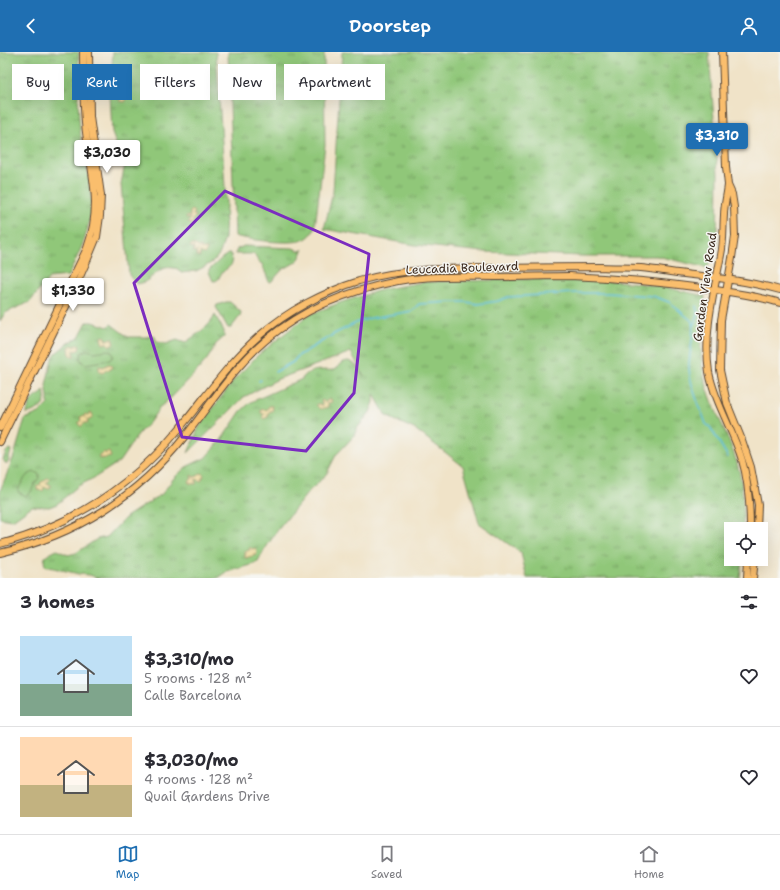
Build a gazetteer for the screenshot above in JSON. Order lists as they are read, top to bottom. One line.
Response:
{"streets":{"main road":["Leucadia Boulevard","Garden View Road"]},"crossings":[["Leucadia Boulevard","Garden View Road"]],"page":{"header":"Doorstep","chip":["Buy","Rent","Filters","New","Apartment"],"price":["$3,310","$3,030","$1,330"],"heading":"3 homes","list":[{"name":"$3,310/mo","note":"5 rooms · 128 m² · Calle Barcelona"},{"name":"$3,030/mo","note":"4 rooms · 128 m² · Quail Gardens Drive"}],"tabs":["Map","Saved","Home"]}}
